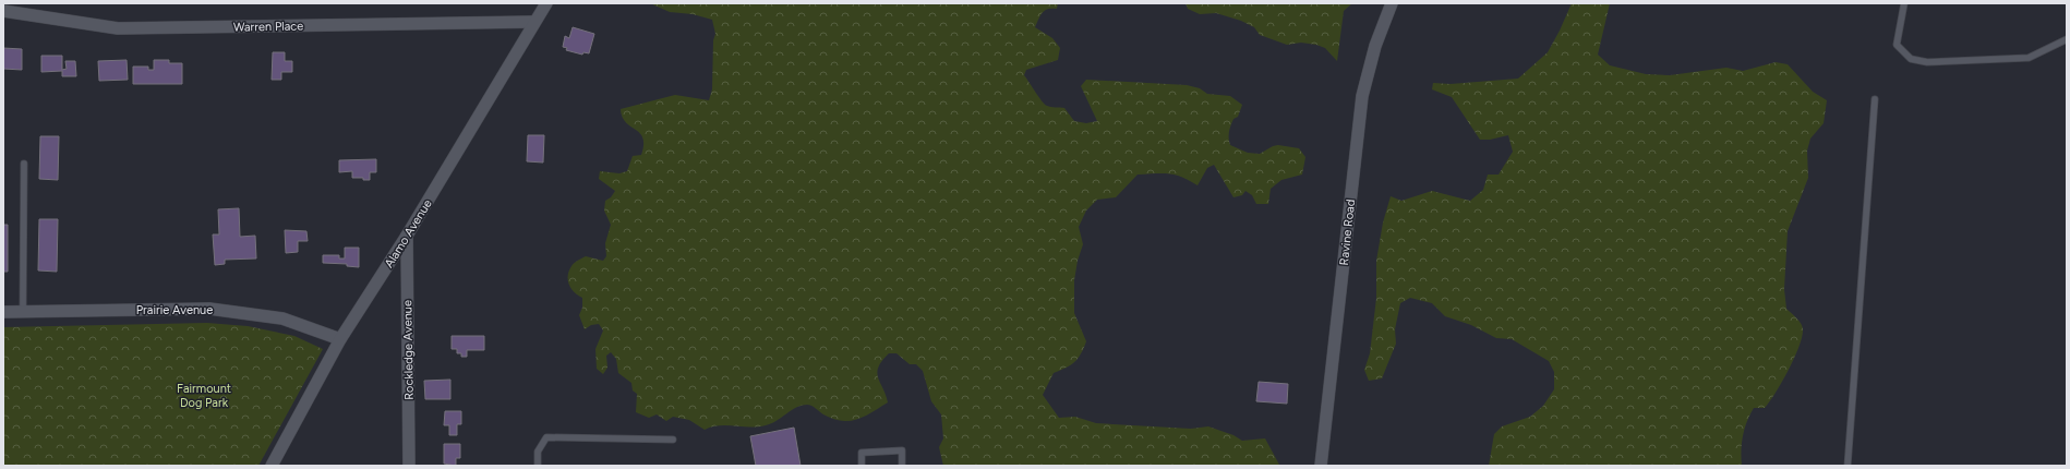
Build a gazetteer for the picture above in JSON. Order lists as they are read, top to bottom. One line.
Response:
{"streets":{"street":["Warren Place","Ravine Road","Alamo Avenue","Prairie Avenue","Rockledge Avenue"]},"crossings":[["Warren Place","Alamo Avenue"],["Alamo Avenue","Prairie Avenue"],["Alamo Avenue","Rockledge Avenue"]],"parks":["Fairmount Dog Park"]}
